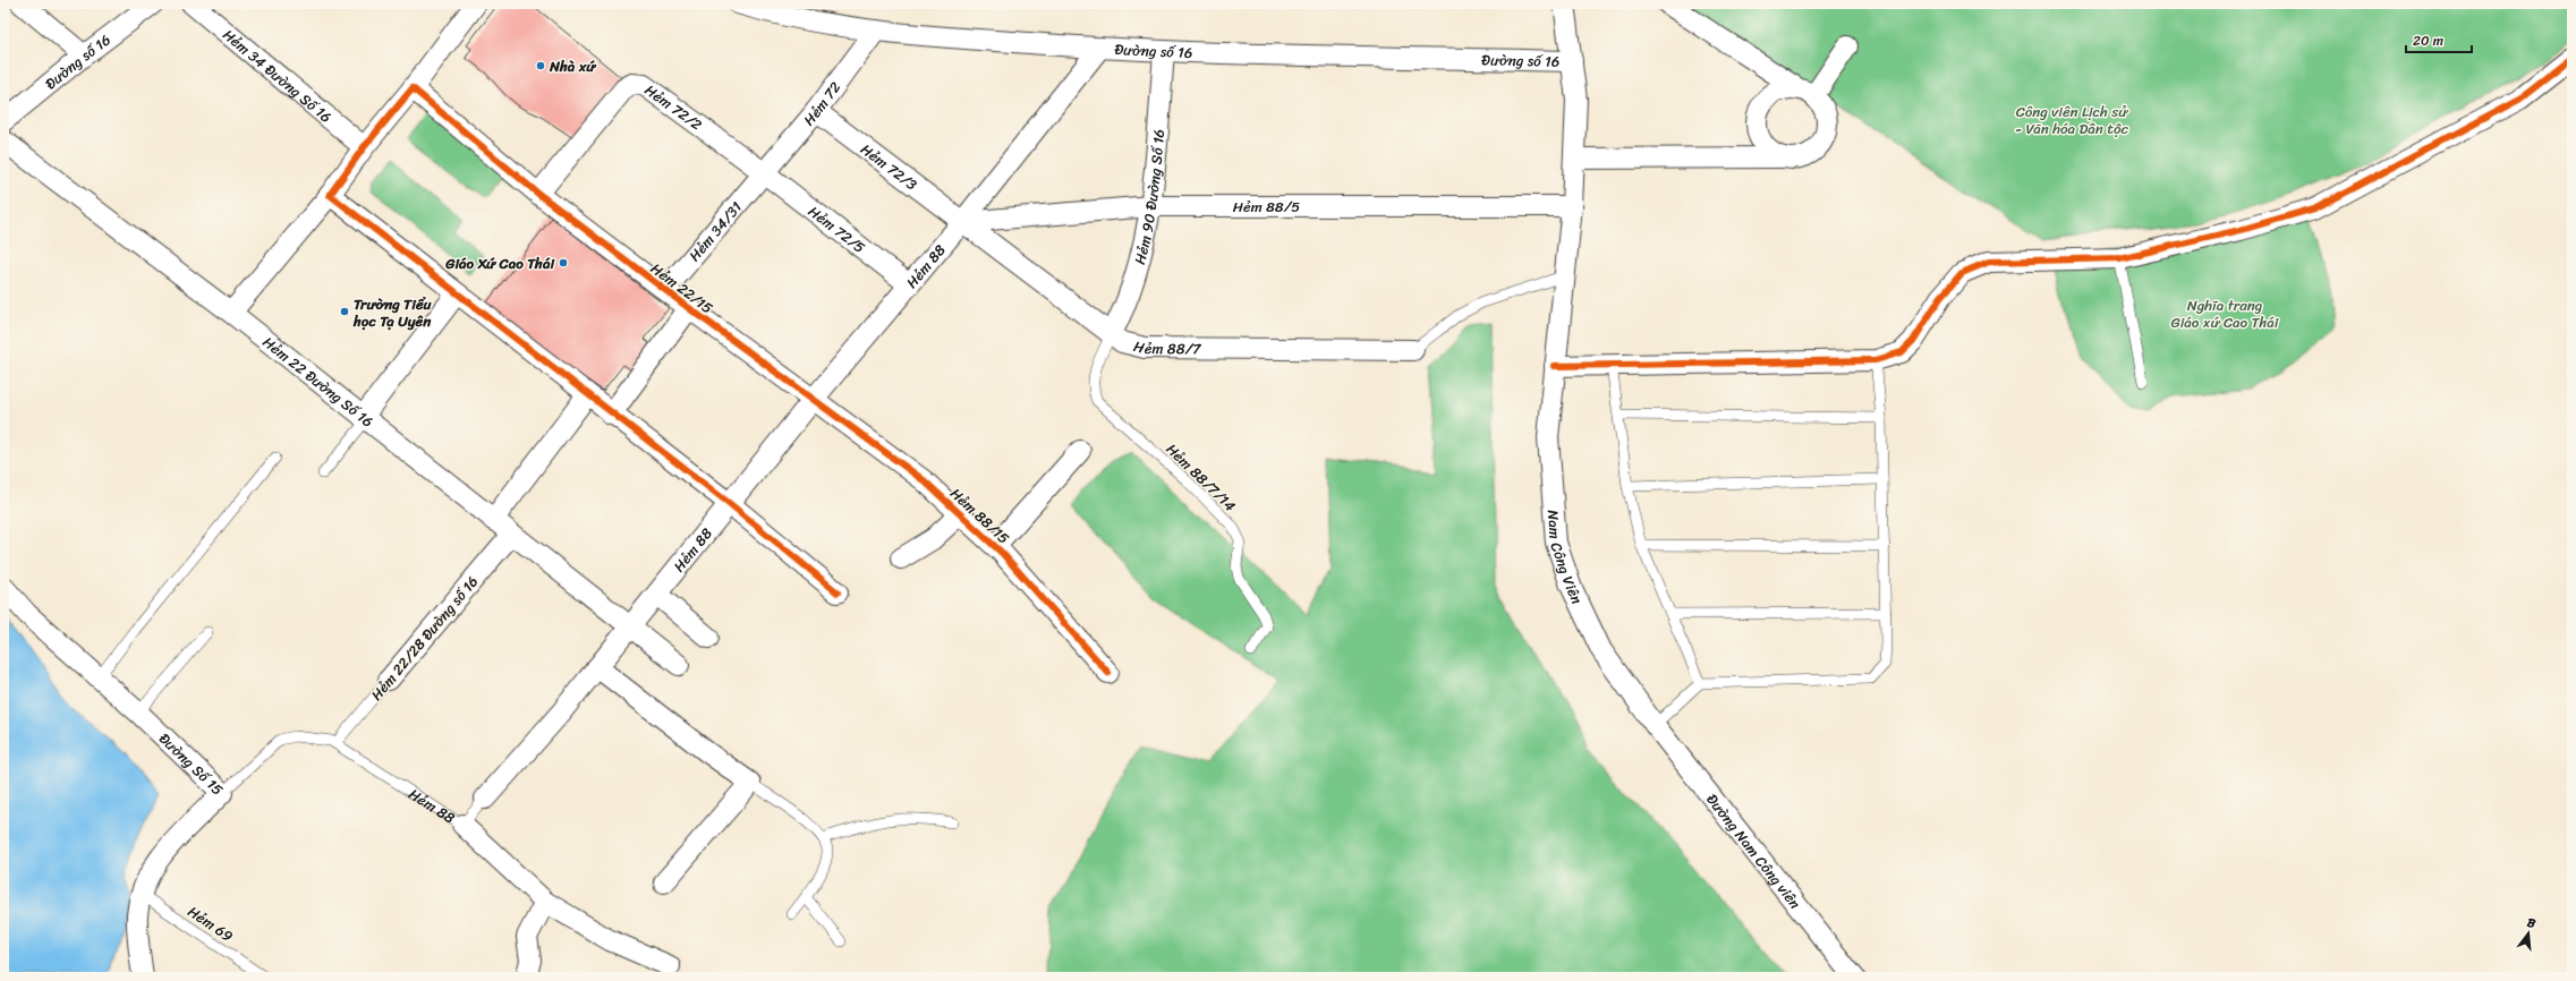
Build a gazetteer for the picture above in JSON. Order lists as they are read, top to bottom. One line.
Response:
{"streets":{"street":["Đường số 16","Hẻm 34 Đường Số 16","Hẻm 72","Hẻm 72/2","Hẻm 72/3","Hẻm 90 Đường Số 16","Hẻm 88/5","Hẻm 72/5","Hẻm 34/31","Hẻm 88","Hẻm 22/15","Hẻm 88/7","Hẻm 22 Đường Số 16","Hẻm 88/15","Nam Công Viên","Hẻm 22/28 Đường số 16","Đường Số 15","Đường Nam Công viên"],"lane":["Hẻm 88/7/14","Hẻm 69"]},"crossings":[["Đường số 16","Hẻm 72"],["Đường số 16","Hẻm 90 Đường Số 16"],["Đường số 16","Hẻm 88"],["Đường số 16","Nam Công Viên"],["Hẻm 72","Hẻm 72/2"],["Hẻm 72","Hẻm 72/3"],["Hẻm 72","Hẻm 72/5"],["Hẻm 72","Hẻm 34/31"],["Hẻm 72/2","Hẻm 72/5"],["Hẻm 72/2","Hẻm 34/31"],["Hẻm 72/2","Hẻm 22/15"],["Hẻm 72/3","Hẻm 88/5"],["Hẻm 72/3","Hẻm 88"],["Hẻm 72/3","Hẻm 88/7"],["Hẻm 90 Đường Số 16","Hẻm 88/5"],["Hẻm 90 Đường Số 16","Hẻm 88/7"],["Hẻm 90 Đường Số 16","Hẻm 88/7/14"],["Hẻm 88/5","Hẻm 88"],["Hẻm 88/5","Hẻm 88/7"],["Hẻm 88/5","Nam Công Viên"],["Hẻm 72/5","Hẻm 34/31"],["Hẻm 72/5","Hẻm 88"],["Hẻm 34/31","Hẻm 22/15"],["Hẻm 88","Hẻm 22/15"],["Hẻm 88","Hẻm 88/7"],["Hẻm 88","Hẻm 22 Đường Số 16"],["Hẻm 88","Hẻm 88/15"],["Hẻm 88","Hẻm 22/28 Đường số 16"],["Hẻm 88","Đường Số 15"],["Hẻm 22/15","Hẻm 88/15"],["Hẻm 88/7","Hẻm 88/7/14"],["Hẻm 22 Đường Số 16","Hẻm 22/28 Đường số 16"],["Nam Công Viên","Đường Nam Công viên"],["Đường Số 15","Hẻm 69"]],"parks":["Công viên Lịch sử - Văn hóa Dân tộc","Nghĩa trang Giáo xứ Cao Thái"],"places":["Nhà xứ","Giáo Xứ Cao Thái","Trường Tiểu học Tạ Uyên"],"scale_bar":"20 m","north":"top"}
